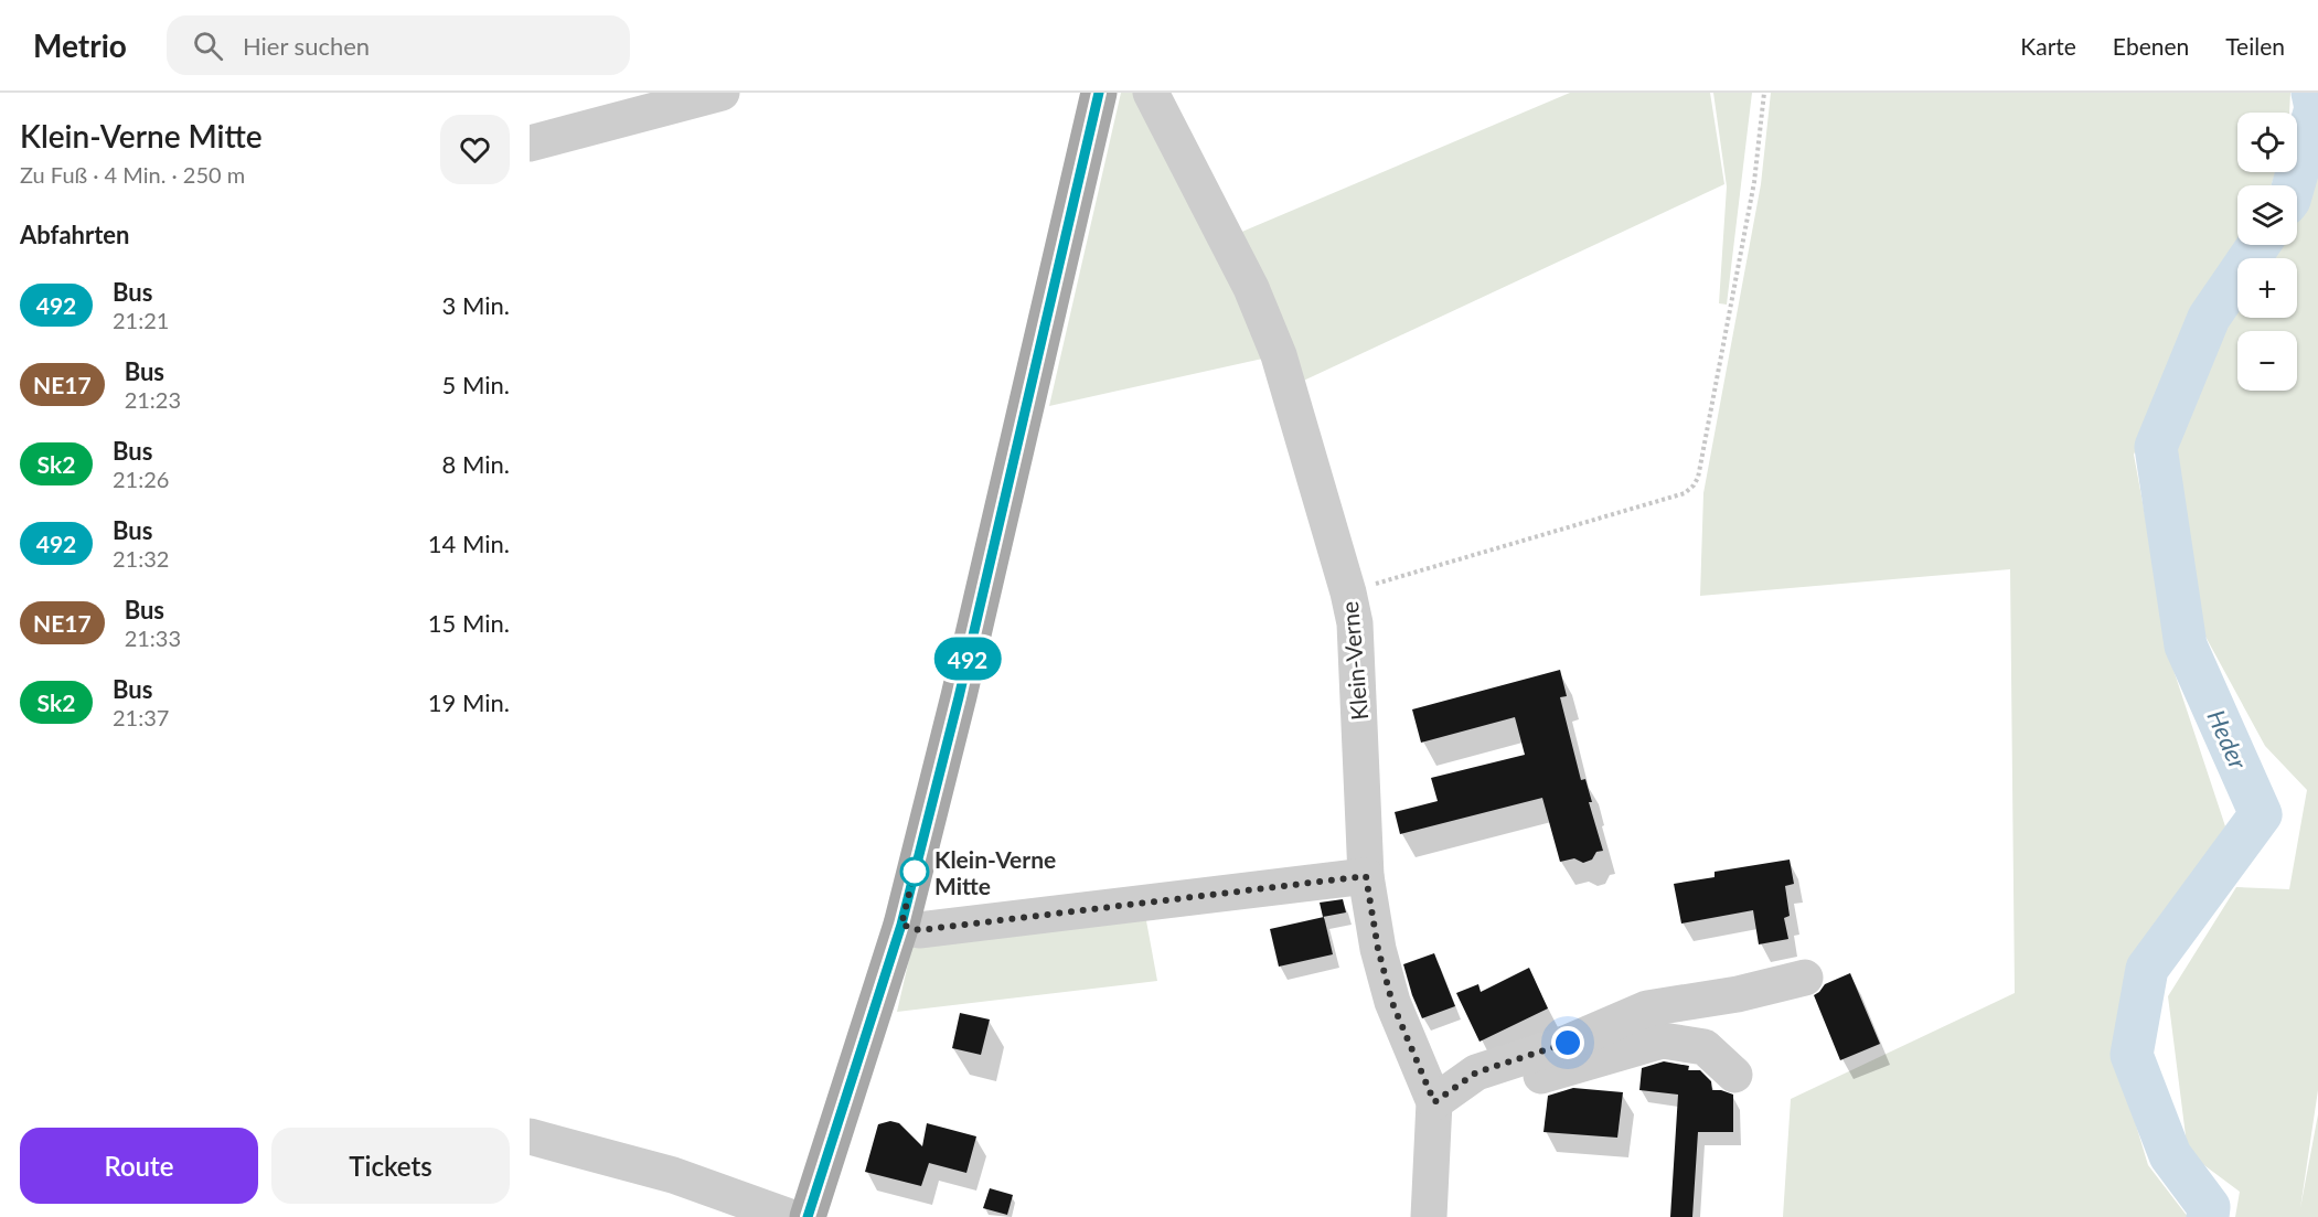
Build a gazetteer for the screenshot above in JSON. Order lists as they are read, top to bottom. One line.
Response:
{"streets":{"street":["Klein-Verne"]},"water":["Heder"],"places":["Klein-Verne Mitte"],"lines":["bus line 492"],"page":{"header":"Metrio","search":"Hier suchen","nav":["Karte","Ebenen","Teilen"],"heading":[["Klein-Verne Mitte","Zu Fuß · 4 Min. · 250 m"],"Abfahrten"],"on_map":"492","map_buttons":["+","−"],"list":[{"mark":"492","name":"Bus","note":"21:21","value":"3 Min."},{"mark":"NE17","name":"Bus","note":"21:23","value":"5 Min."},{"mark":"Sk2","name":"Bus","note":"21:26","value":"8 Min."},{"mark":"492","name":"Bus","note":"21:32","value":"14 Min."},{"mark":"NE17","name":"Bus","note":"21:33","value":"15 Min."},{"mark":"Sk2","name":"Bus","note":"21:37","value":"19 Min."}],"buttons":["Route","Tickets"]}}
